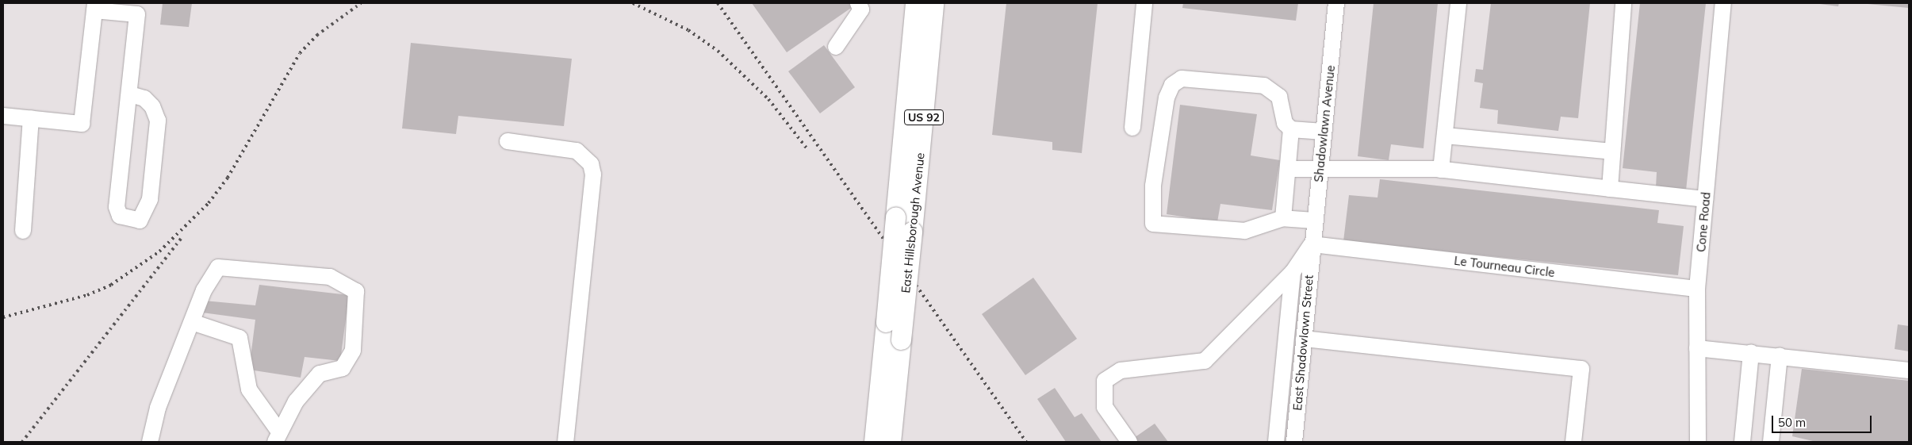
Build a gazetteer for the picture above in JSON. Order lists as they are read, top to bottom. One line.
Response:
{"streets":{"main road":["US 92","East Hillsborough Avenue"],"street":["Shadowlawn Avenue","Cone Road","Le Tourneau Circle","East Shadowlawn Street"]},"crossings":[["Shadowlawn Avenue","Le Tourneau Circle"],["Shadowlawn Avenue","East Shadowlawn Street"],["Cone Road","Le Tourneau Circle"],["Le Tourneau Circle","East Shadowlawn Street"]],"scale_bar":"50 m"}
